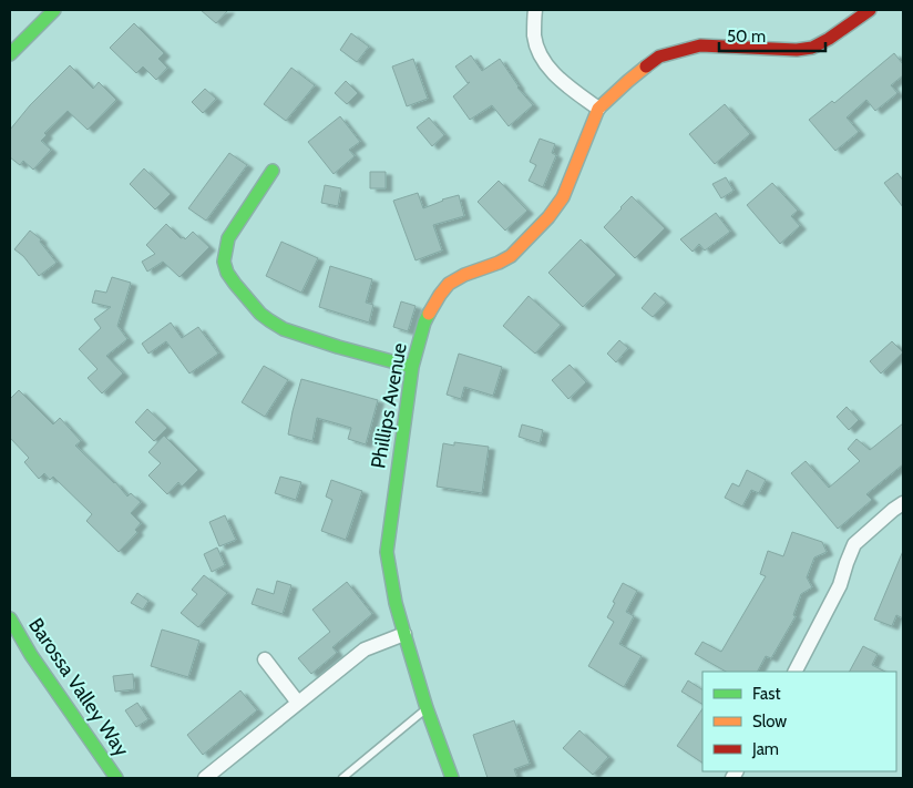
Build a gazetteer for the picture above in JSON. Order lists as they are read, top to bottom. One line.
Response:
{"streets":{"street":["Phillips Avenue","Barossa Valley Way"]},"legend":["Fast","Slow","Jam"],"scale_bar":"50 m"}
